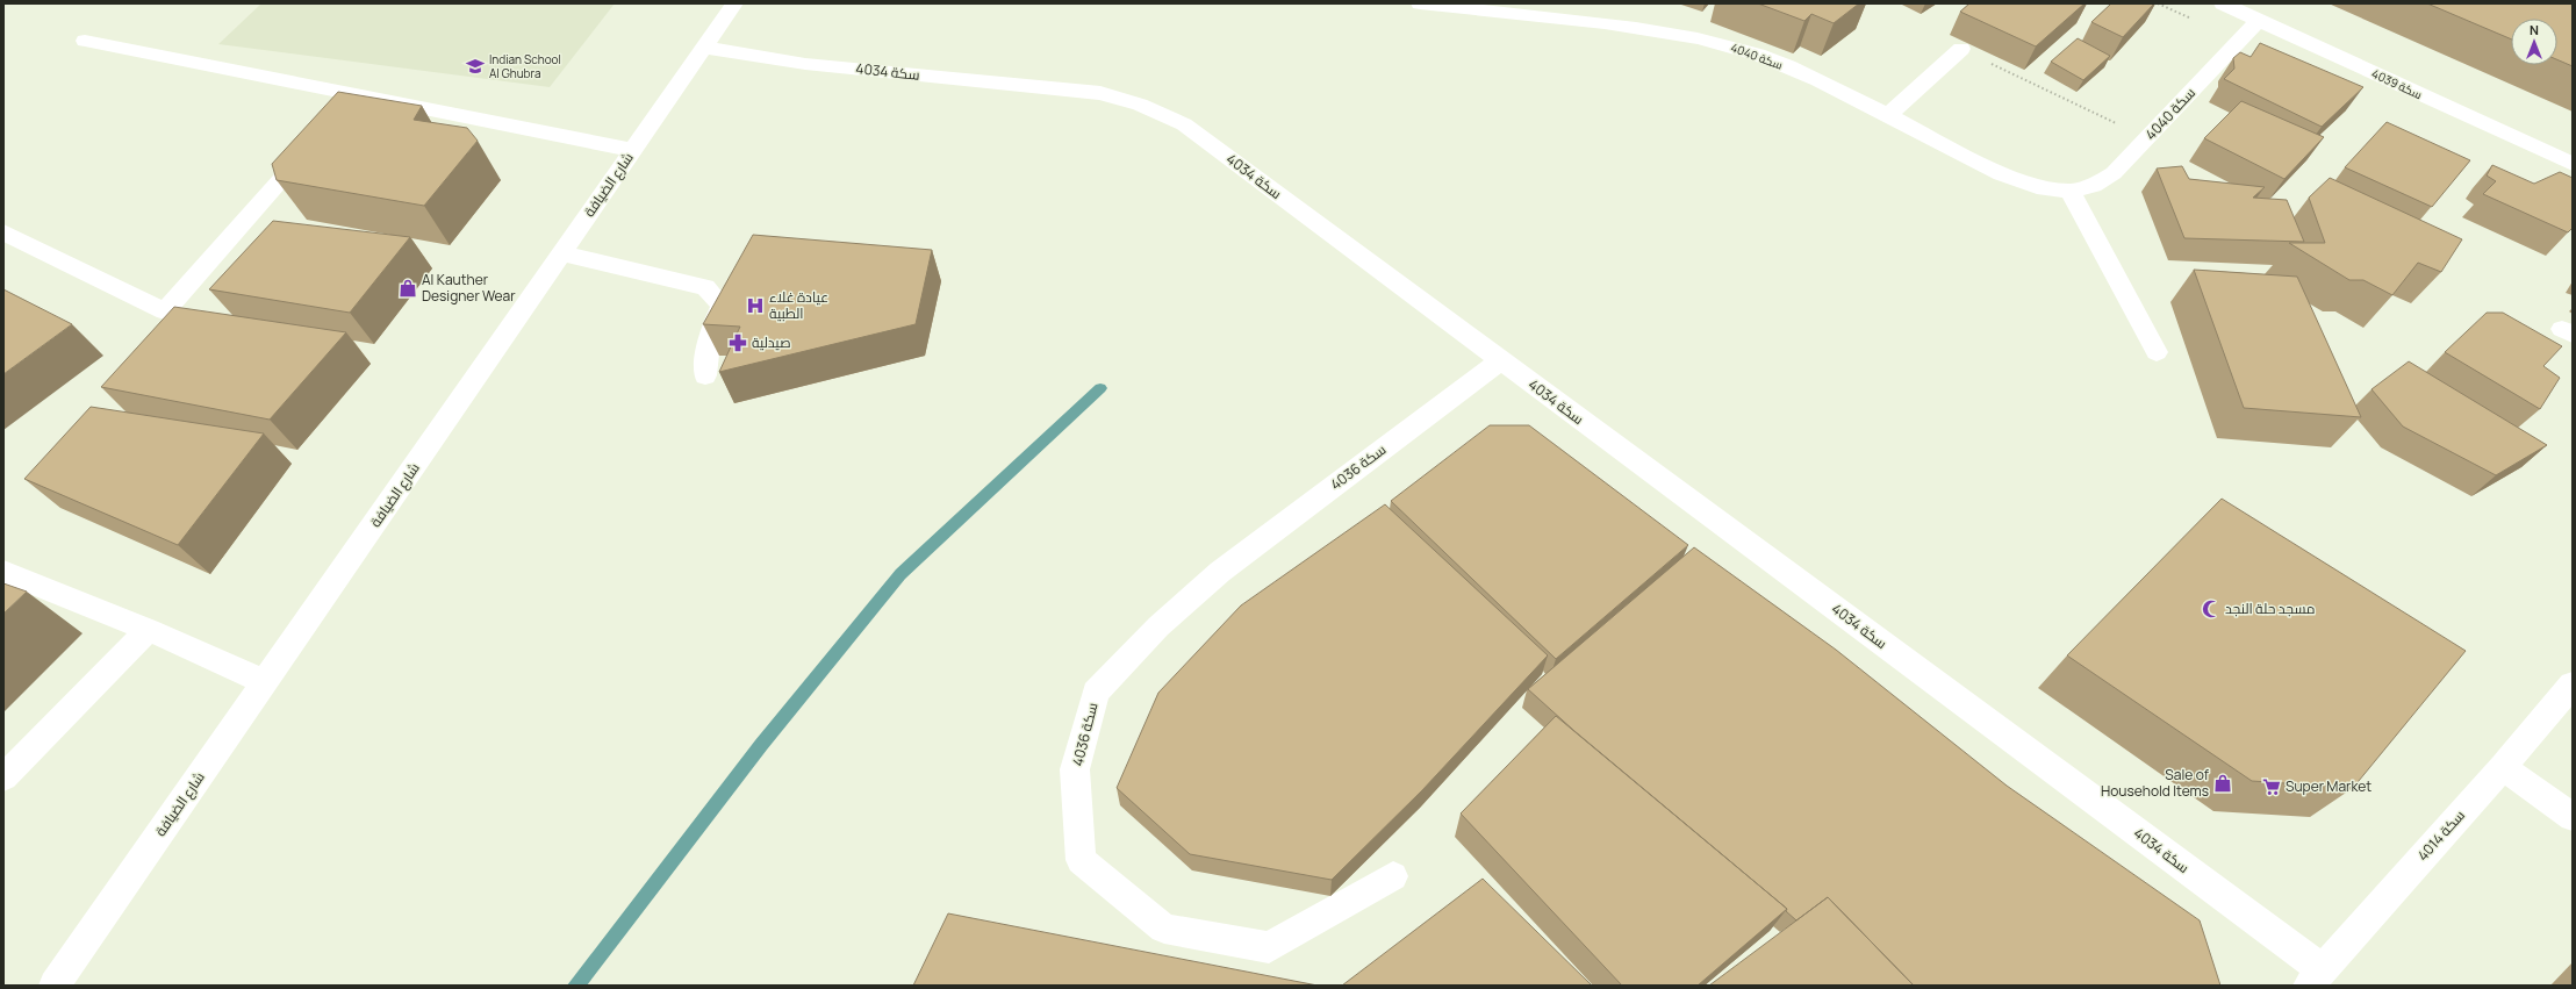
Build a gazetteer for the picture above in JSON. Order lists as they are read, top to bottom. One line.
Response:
{"streets":{"street":["سكة 4040","سكة 4034","سكة 4039","شارع الضيافة","سكة 4036","سكة 4014"]},"crossings":[["سكة 4040","سكة 4039"],["سكة 4034","شارع الضيافة"],["سكة 4034","سكة 4036"],["سكة 4034","سكة 4014"]],"places":{"school or university":["Indian School Al Ghubra"],"shop":["Al Kauther Designer Wear","Sale of Household Items"],"hospital":["عيادة غلاء الطبية"],"pharmacy":["صيدلية"],"mosque":["مسجد حلة النجد"],"supermarket":["Super Market"]},"north":"top"}
